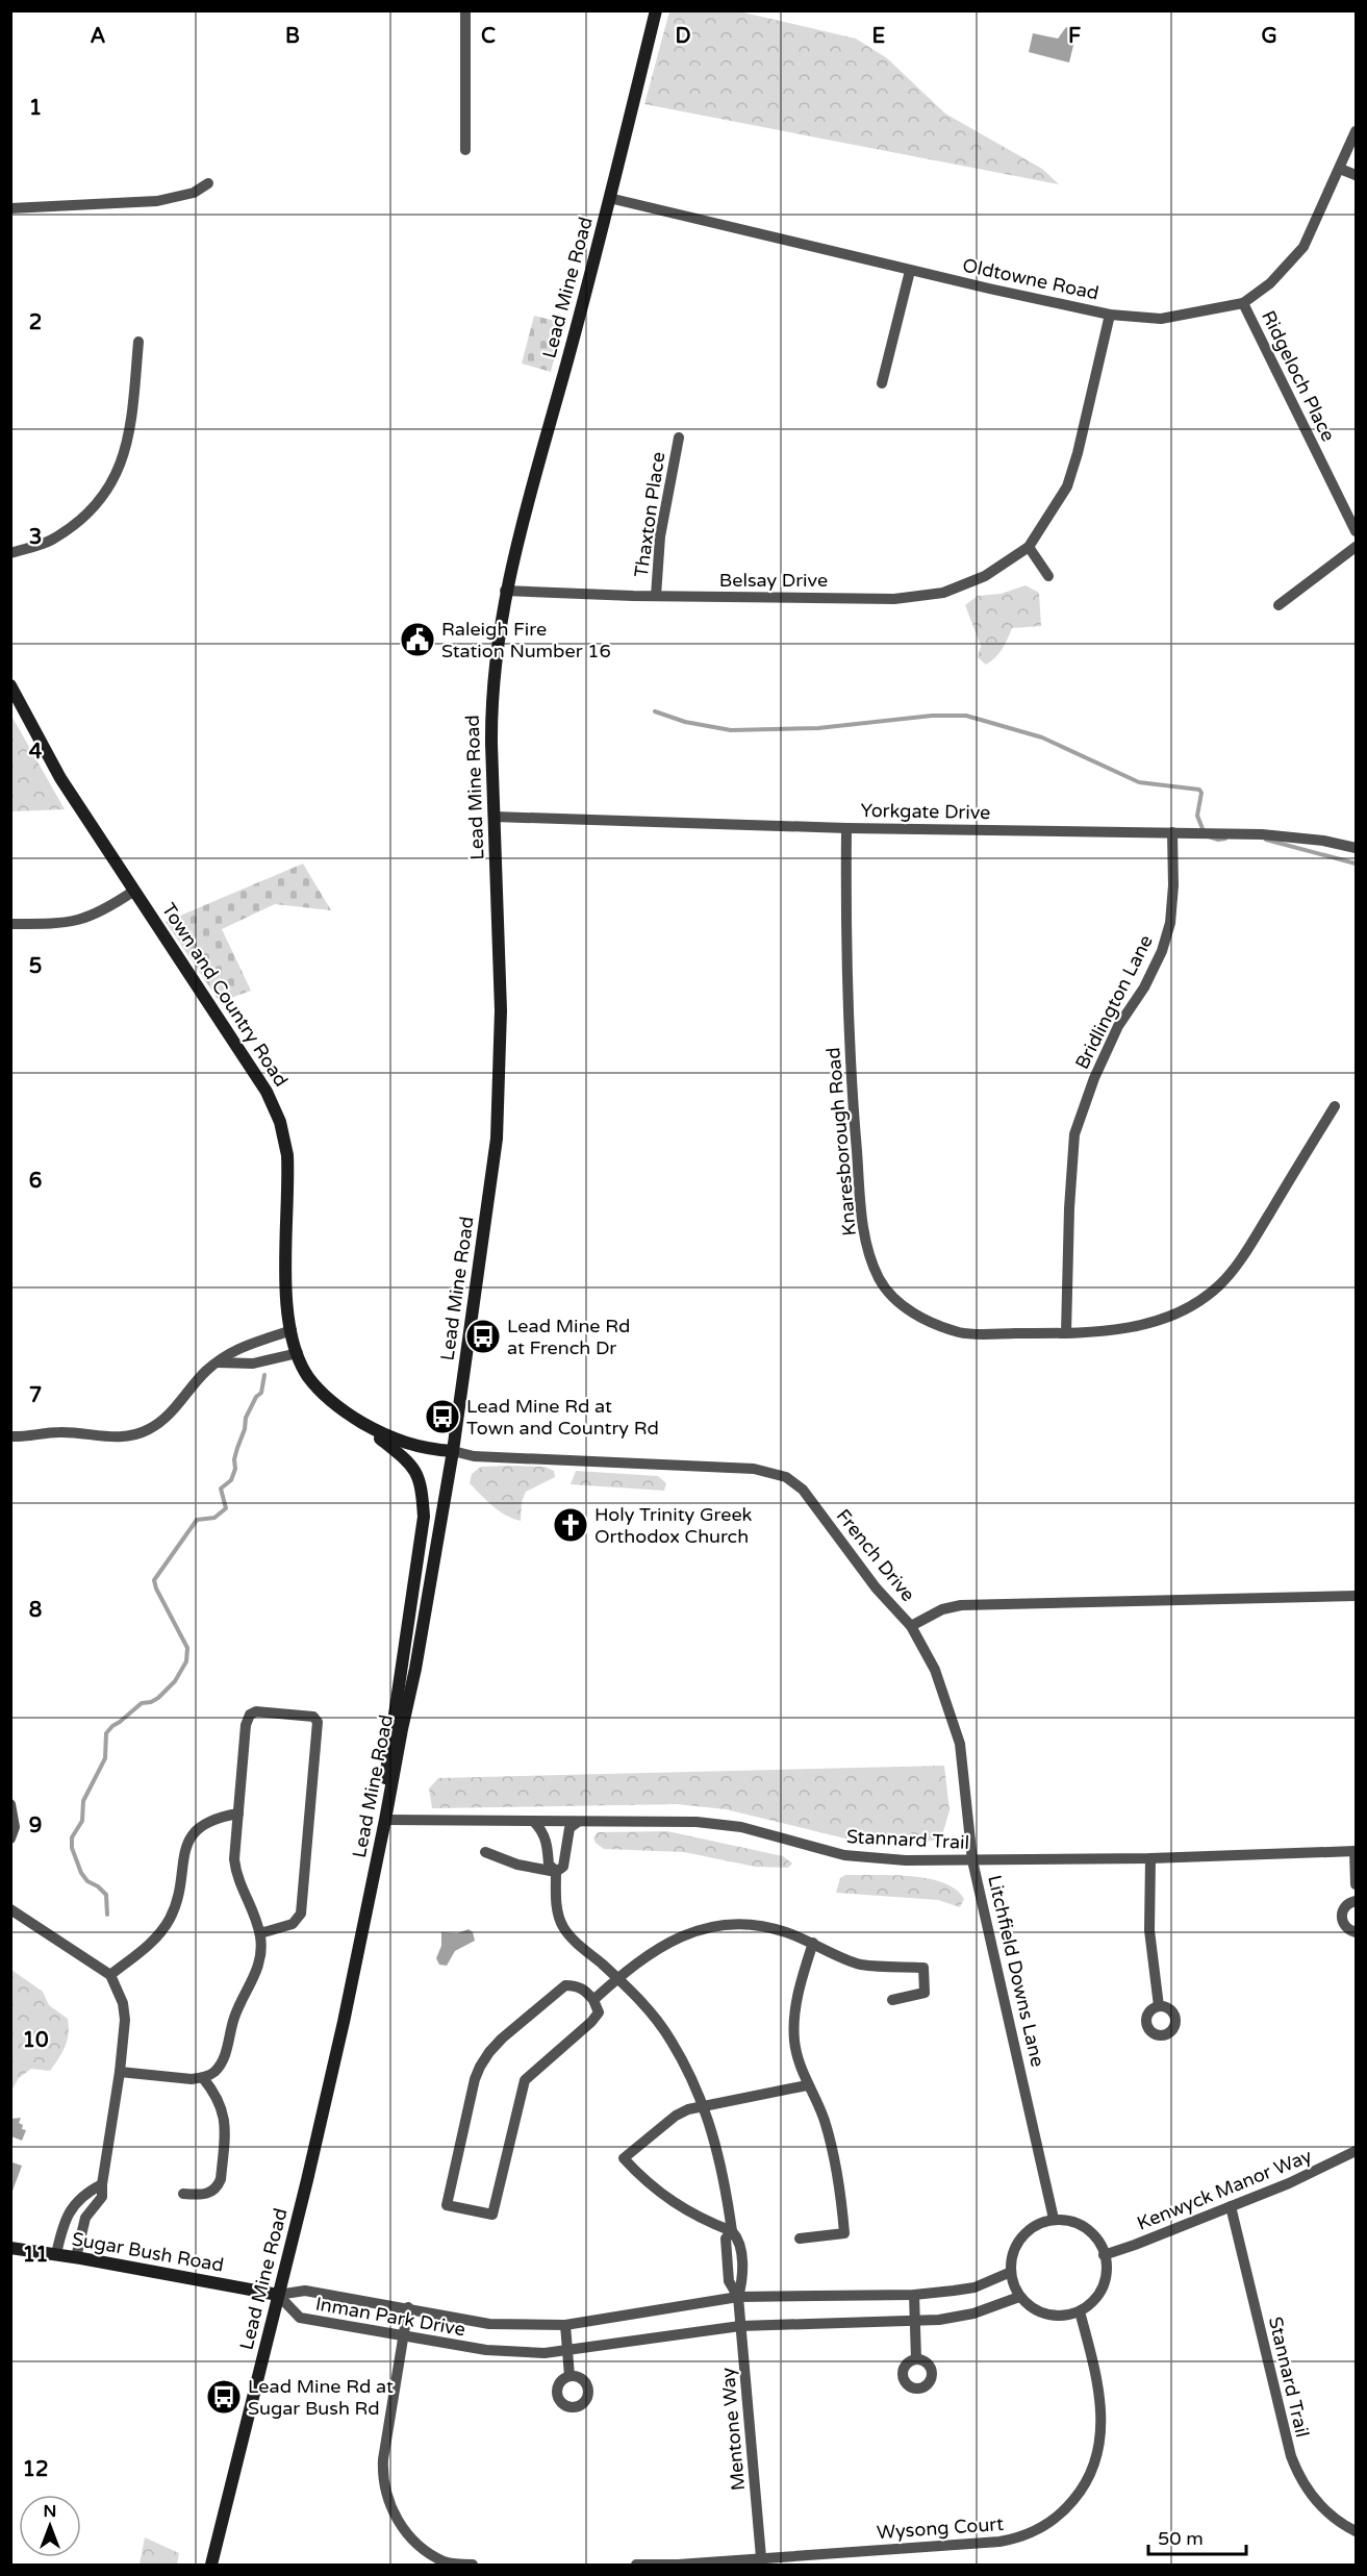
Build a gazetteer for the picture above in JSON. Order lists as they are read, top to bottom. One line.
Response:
{"streets":{"main road":["Lead Mine Road","Town and Country Road","Sugar Bush Road"],"street":["Oldtowne Road","Ridgeloch Place","Thaxton Place","Belsay Drive","Yorkgate Drive","Bridlington Lane","Knaresborough Road","French Drive","Stannard Trail","Litchfield Downs Lane","Kenwyck Manor Way","Inman Park Drive","Mentone Way","Wysong Court"]},"crossings":[["Oldtowne Road","Lead Mine Road"],["Oldtowne Road","Ridgeloch Place"],["Oldtowne Road","Belsay Drive"],["Lead Mine Road","Belsay Drive"],["Lead Mine Road","Yorkgate Drive"],["Lead Mine Road","Town and Country Road"],["Lead Mine Road","French Drive"],["Lead Mine Road","Stannard Trail"],["Lead Mine Road","Sugar Bush Road"],["Lead Mine Road","Inman Park Drive"],["Thaxton Place","Belsay Drive"],["Yorkgate Drive","Bridlington Lane"],["Yorkgate Drive","Knaresborough Road"],["Town and Country Road","French Drive"],["Bridlington Lane","Knaresborough Road"],["French Drive","Litchfield Downs Lane"],["Stannard Trail","Litchfield Downs Lane"],["Stannard Trail","Kenwyck Manor Way"],["Litchfield Downs Lane","Kenwyck Manor Way"],["Litchfield Downs Lane","Inman Park Drive"],["Litchfield Downs Lane","Wysong Court"],["Kenwyck Manor Way","Inman Park Drive"],["Kenwyck Manor Way","Wysong Court"],["Sugar Bush Road","Inman Park Drive"],["Inman Park Drive","Mentone Way"],["Inman Park Drive","Wysong Court"],["Mentone Way","Wysong Court"]],"places":{"public building":["Raleigh Fire Station Number 16"],"bus stop":["Lead Mine Rd at French Dr","Lead Mine Rd at Town and Country Rd","Lead Mine Rd at Sugar Bush Rd"],"church":["Holy Trinity Greek Orthodox Church"]},"scale_bar":"50 m","north":"top","grid":{"columns":["A","B","C","D","E","F","G"],"rows":["1","2","3","4","5","6","7","8","9","10","11","12"]}}
